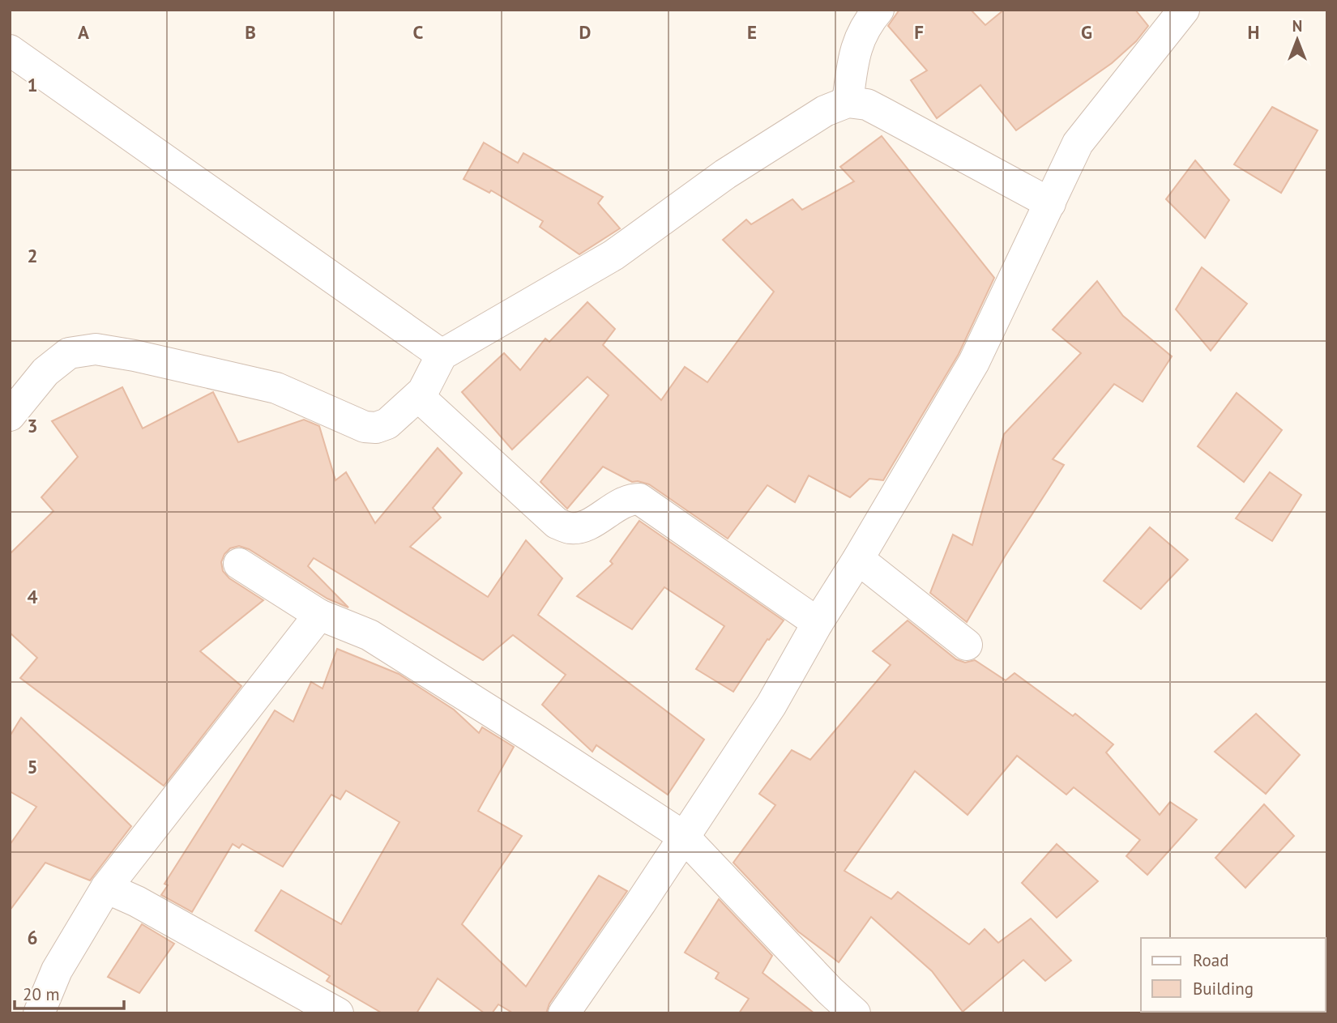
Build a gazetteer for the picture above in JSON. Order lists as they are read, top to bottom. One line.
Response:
{"legend":["Road","Building"],"scale_bar":"20 m","north":"top","grid":{"columns":["A","B","C","D","E","F","G","H"],"rows":["1","2","3","4","5","6"]}}
